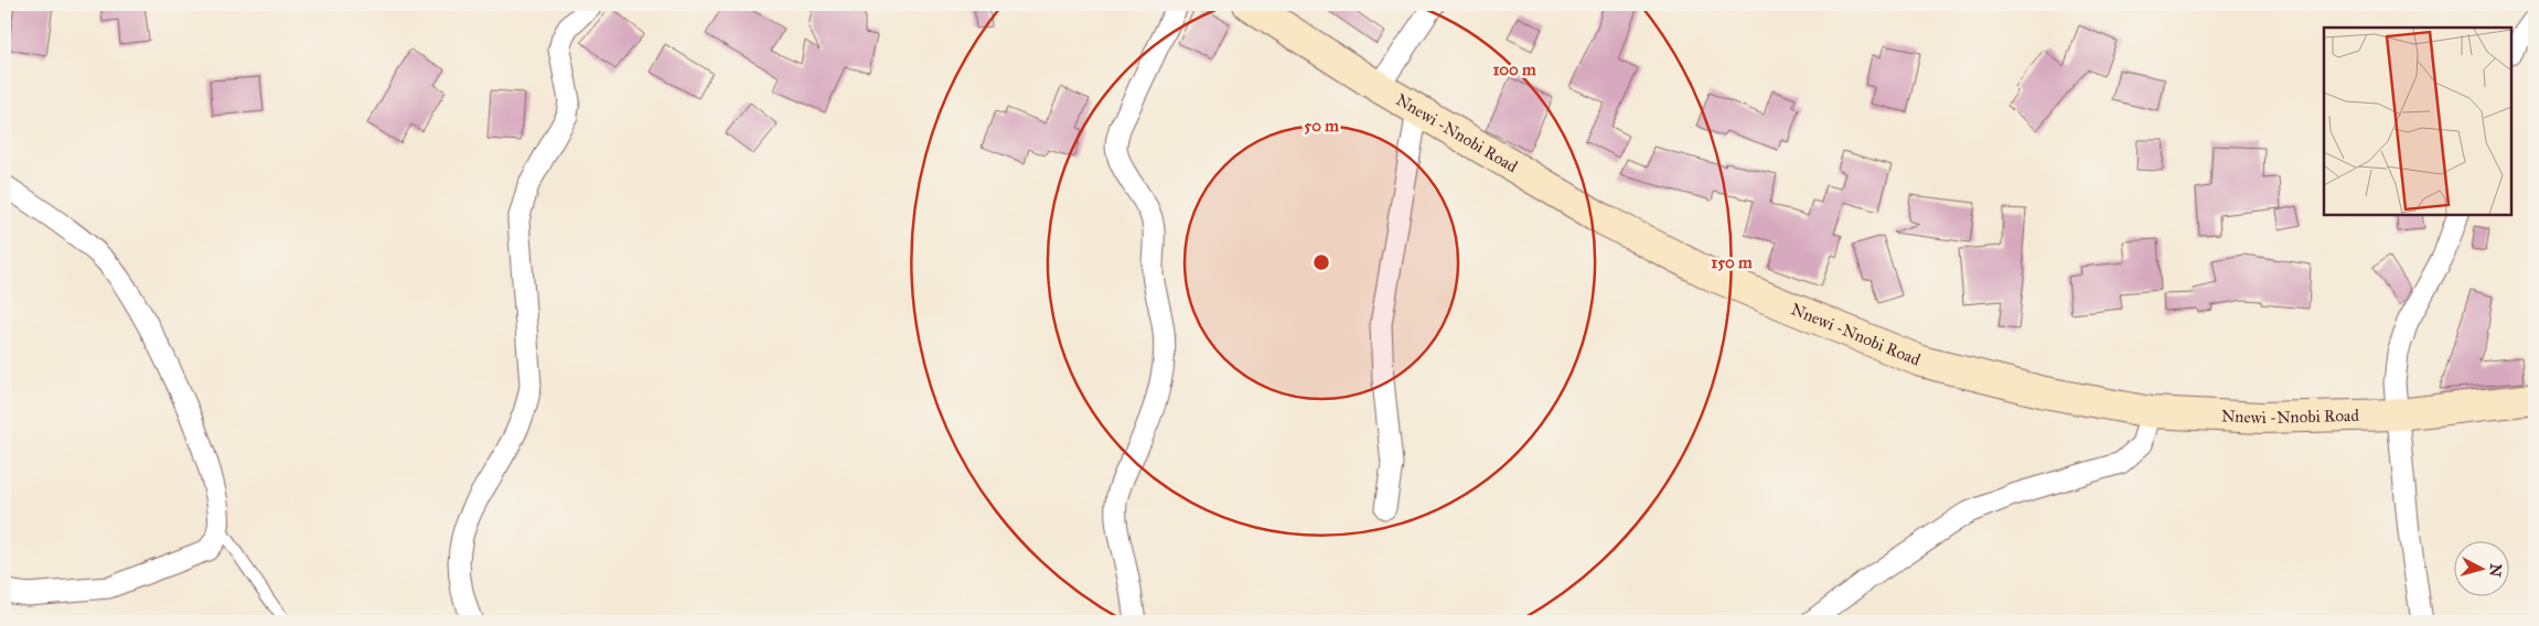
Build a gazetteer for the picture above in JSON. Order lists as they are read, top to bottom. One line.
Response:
{"streets":{"main road":["Nnewi -Nnobi Road"]},"north":"right","rings":["100 m","50 m","150 m"]}
